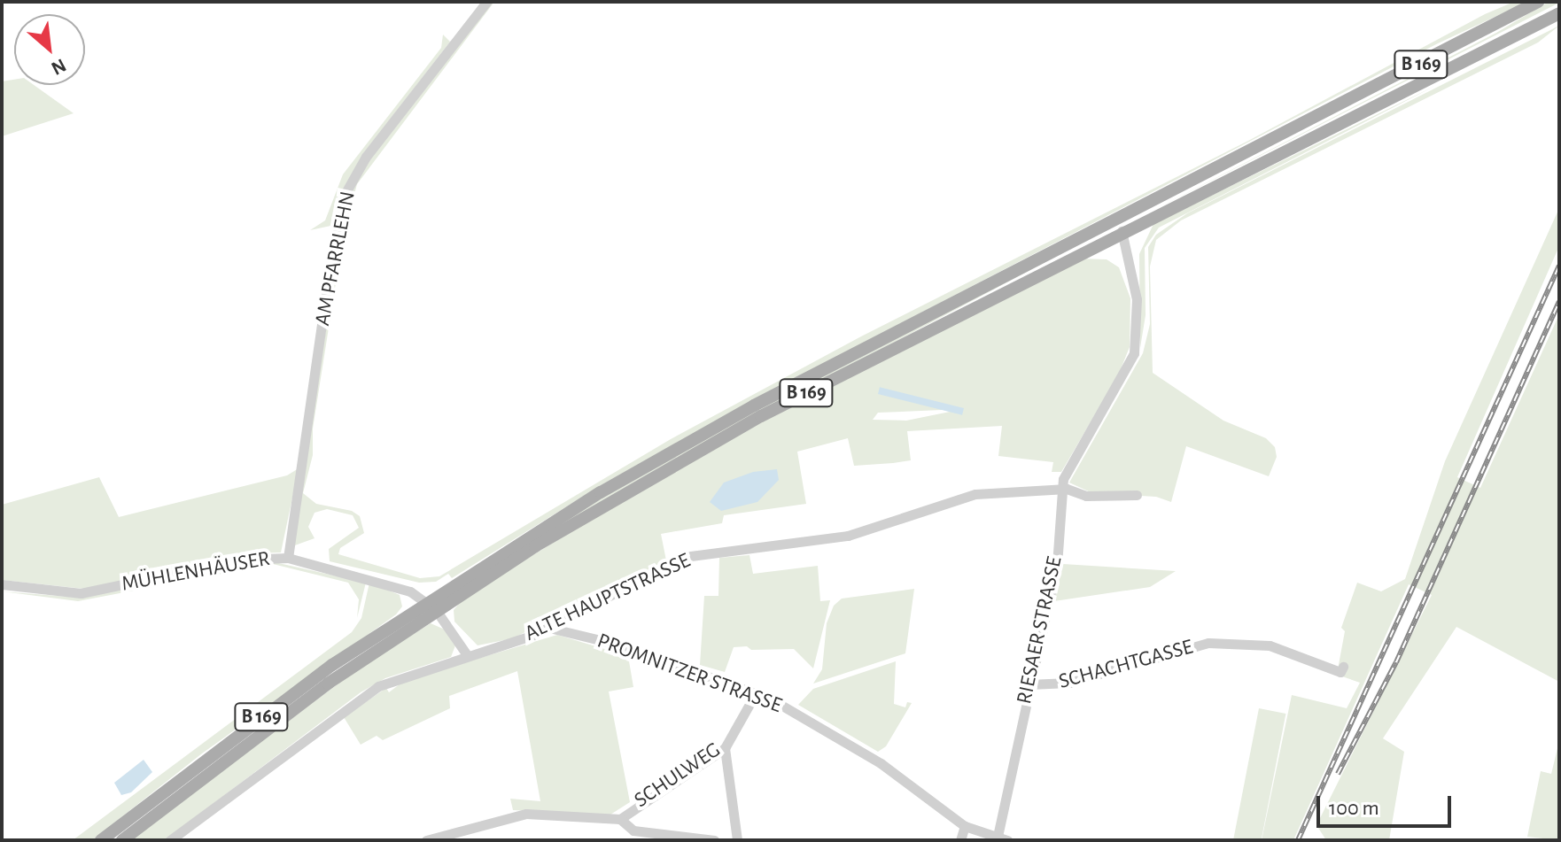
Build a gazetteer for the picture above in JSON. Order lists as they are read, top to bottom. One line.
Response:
{"streets":{"main road":["B 169"],"street":["AM PFARRLEHN","MÜHLENHÄUSER","ALTE HAUPTSTRASSE","RIESAER STRASSE","SCHACHTGASSE","PROMNITZER STRASSE","SCHULWEG"]},"crossings":[["B 169","MÜHLENHÄUSER"],["B 169","RIESAER STRASSE"],["AM PFARRLEHN","MÜHLENHÄUSER"],["ALTE HAUPTSTRASSE","RIESAER STRASSE"],["ALTE HAUPTSTRASSE","PROMNITZER STRASSE"],["RIESAER STRASSE","SCHACHTGASSE"],["PROMNITZER STRASSE","SCHULWEG"]],"scale_bar":"100 m","north":"bottom right"}
